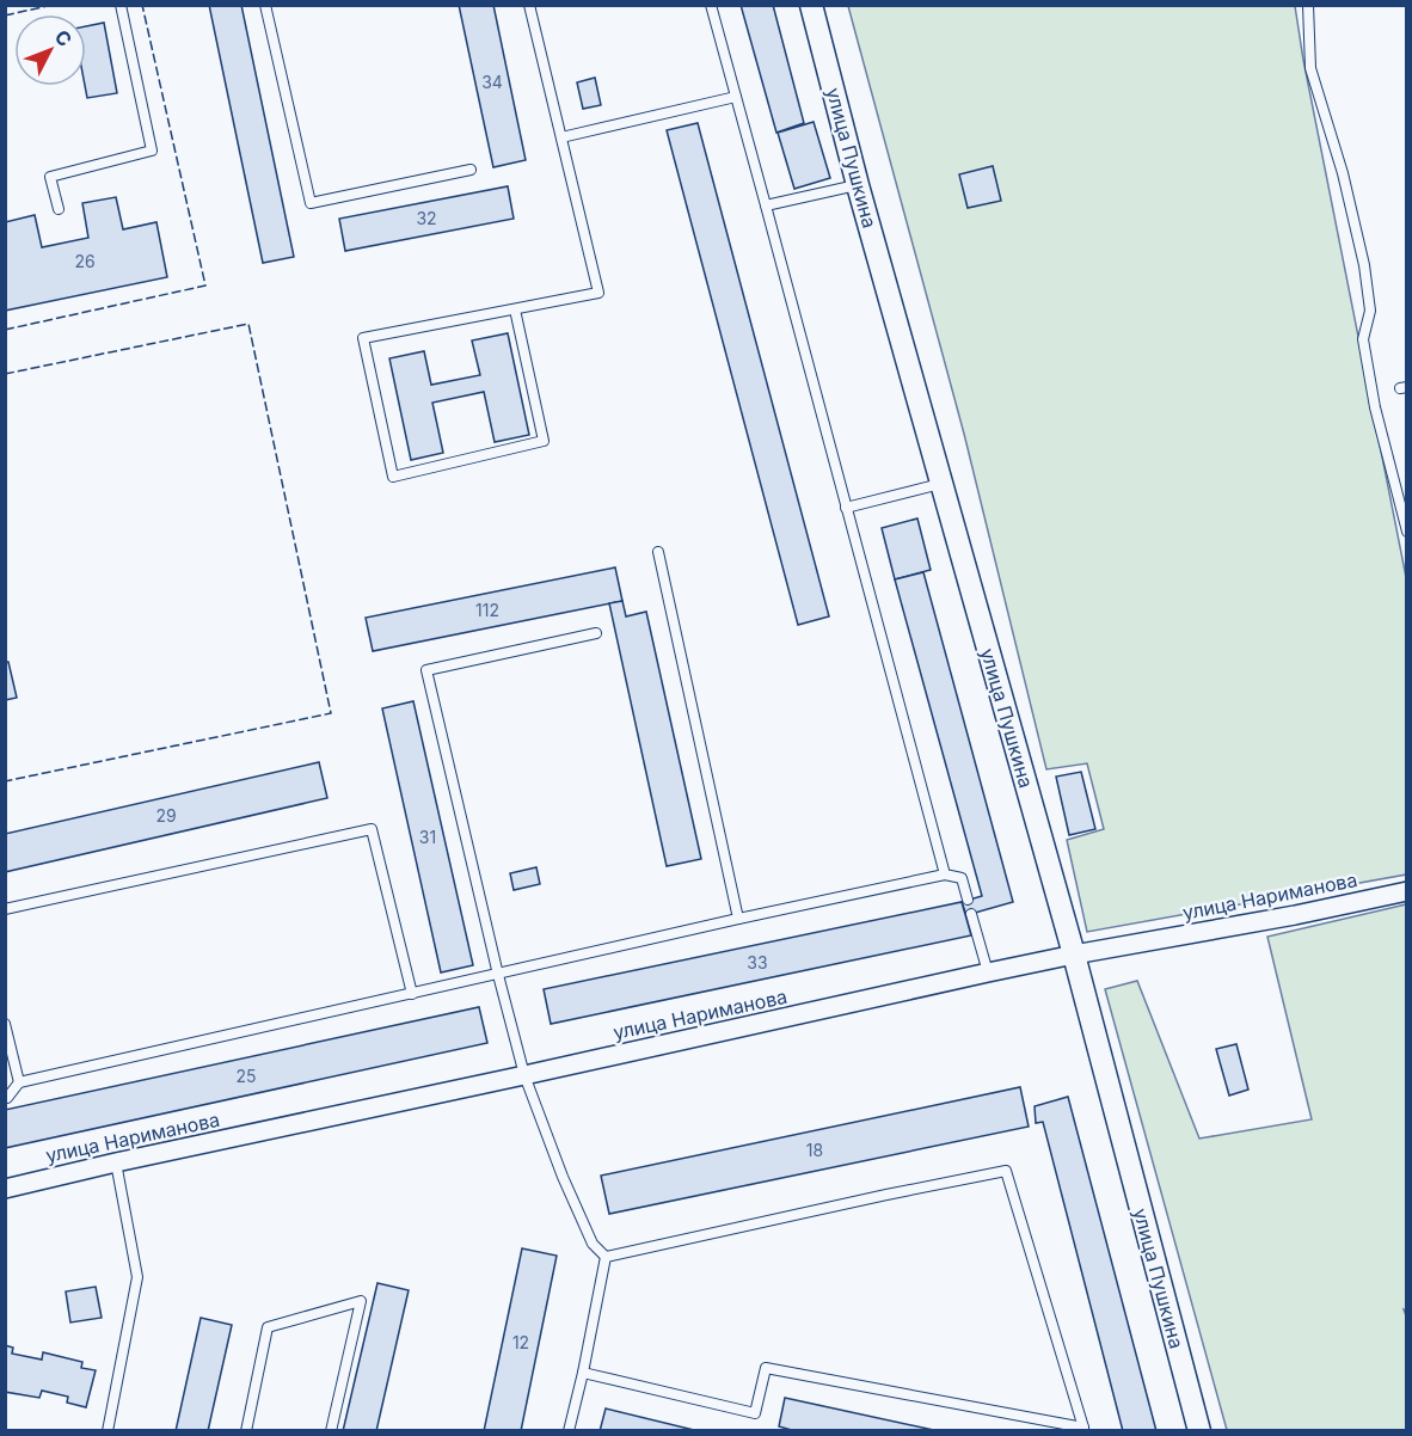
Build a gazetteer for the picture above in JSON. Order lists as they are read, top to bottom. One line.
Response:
{"streets":{"street":["улица Пушкина","улица Нариманова"]},"crossings":[["улица Пушкина","улица Нариманова"]],"house_numbers":["34","32","26","112","29","31","33","25","18","12"],"north":"top right"}
